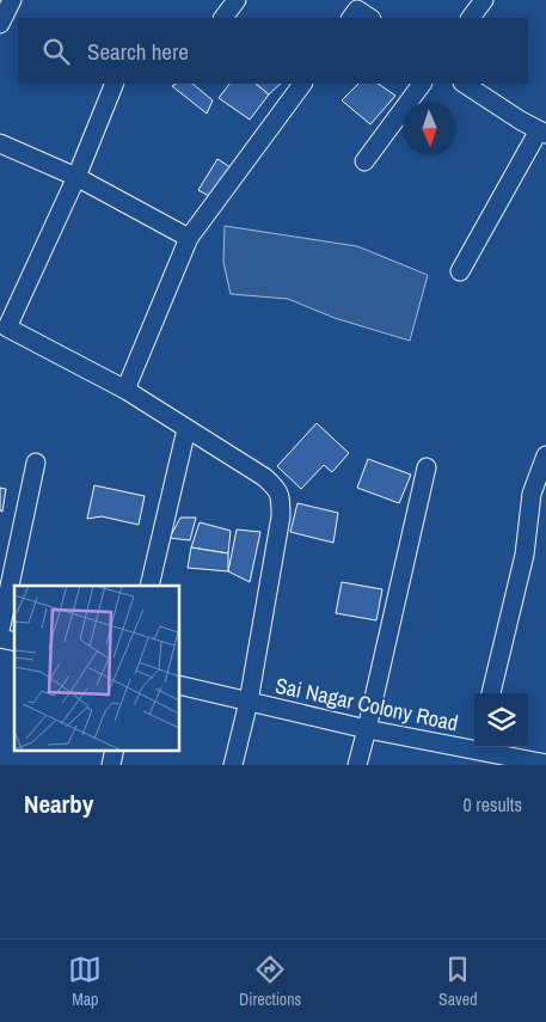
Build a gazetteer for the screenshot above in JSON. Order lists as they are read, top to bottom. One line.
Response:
{"streets":{"street":["Sai Nagar Colony Road"]},"north":"bottom","page":{"search":"Search here","heading":["Nearby","0 results"],"nav":["Map","Directions","Saved"]}}
